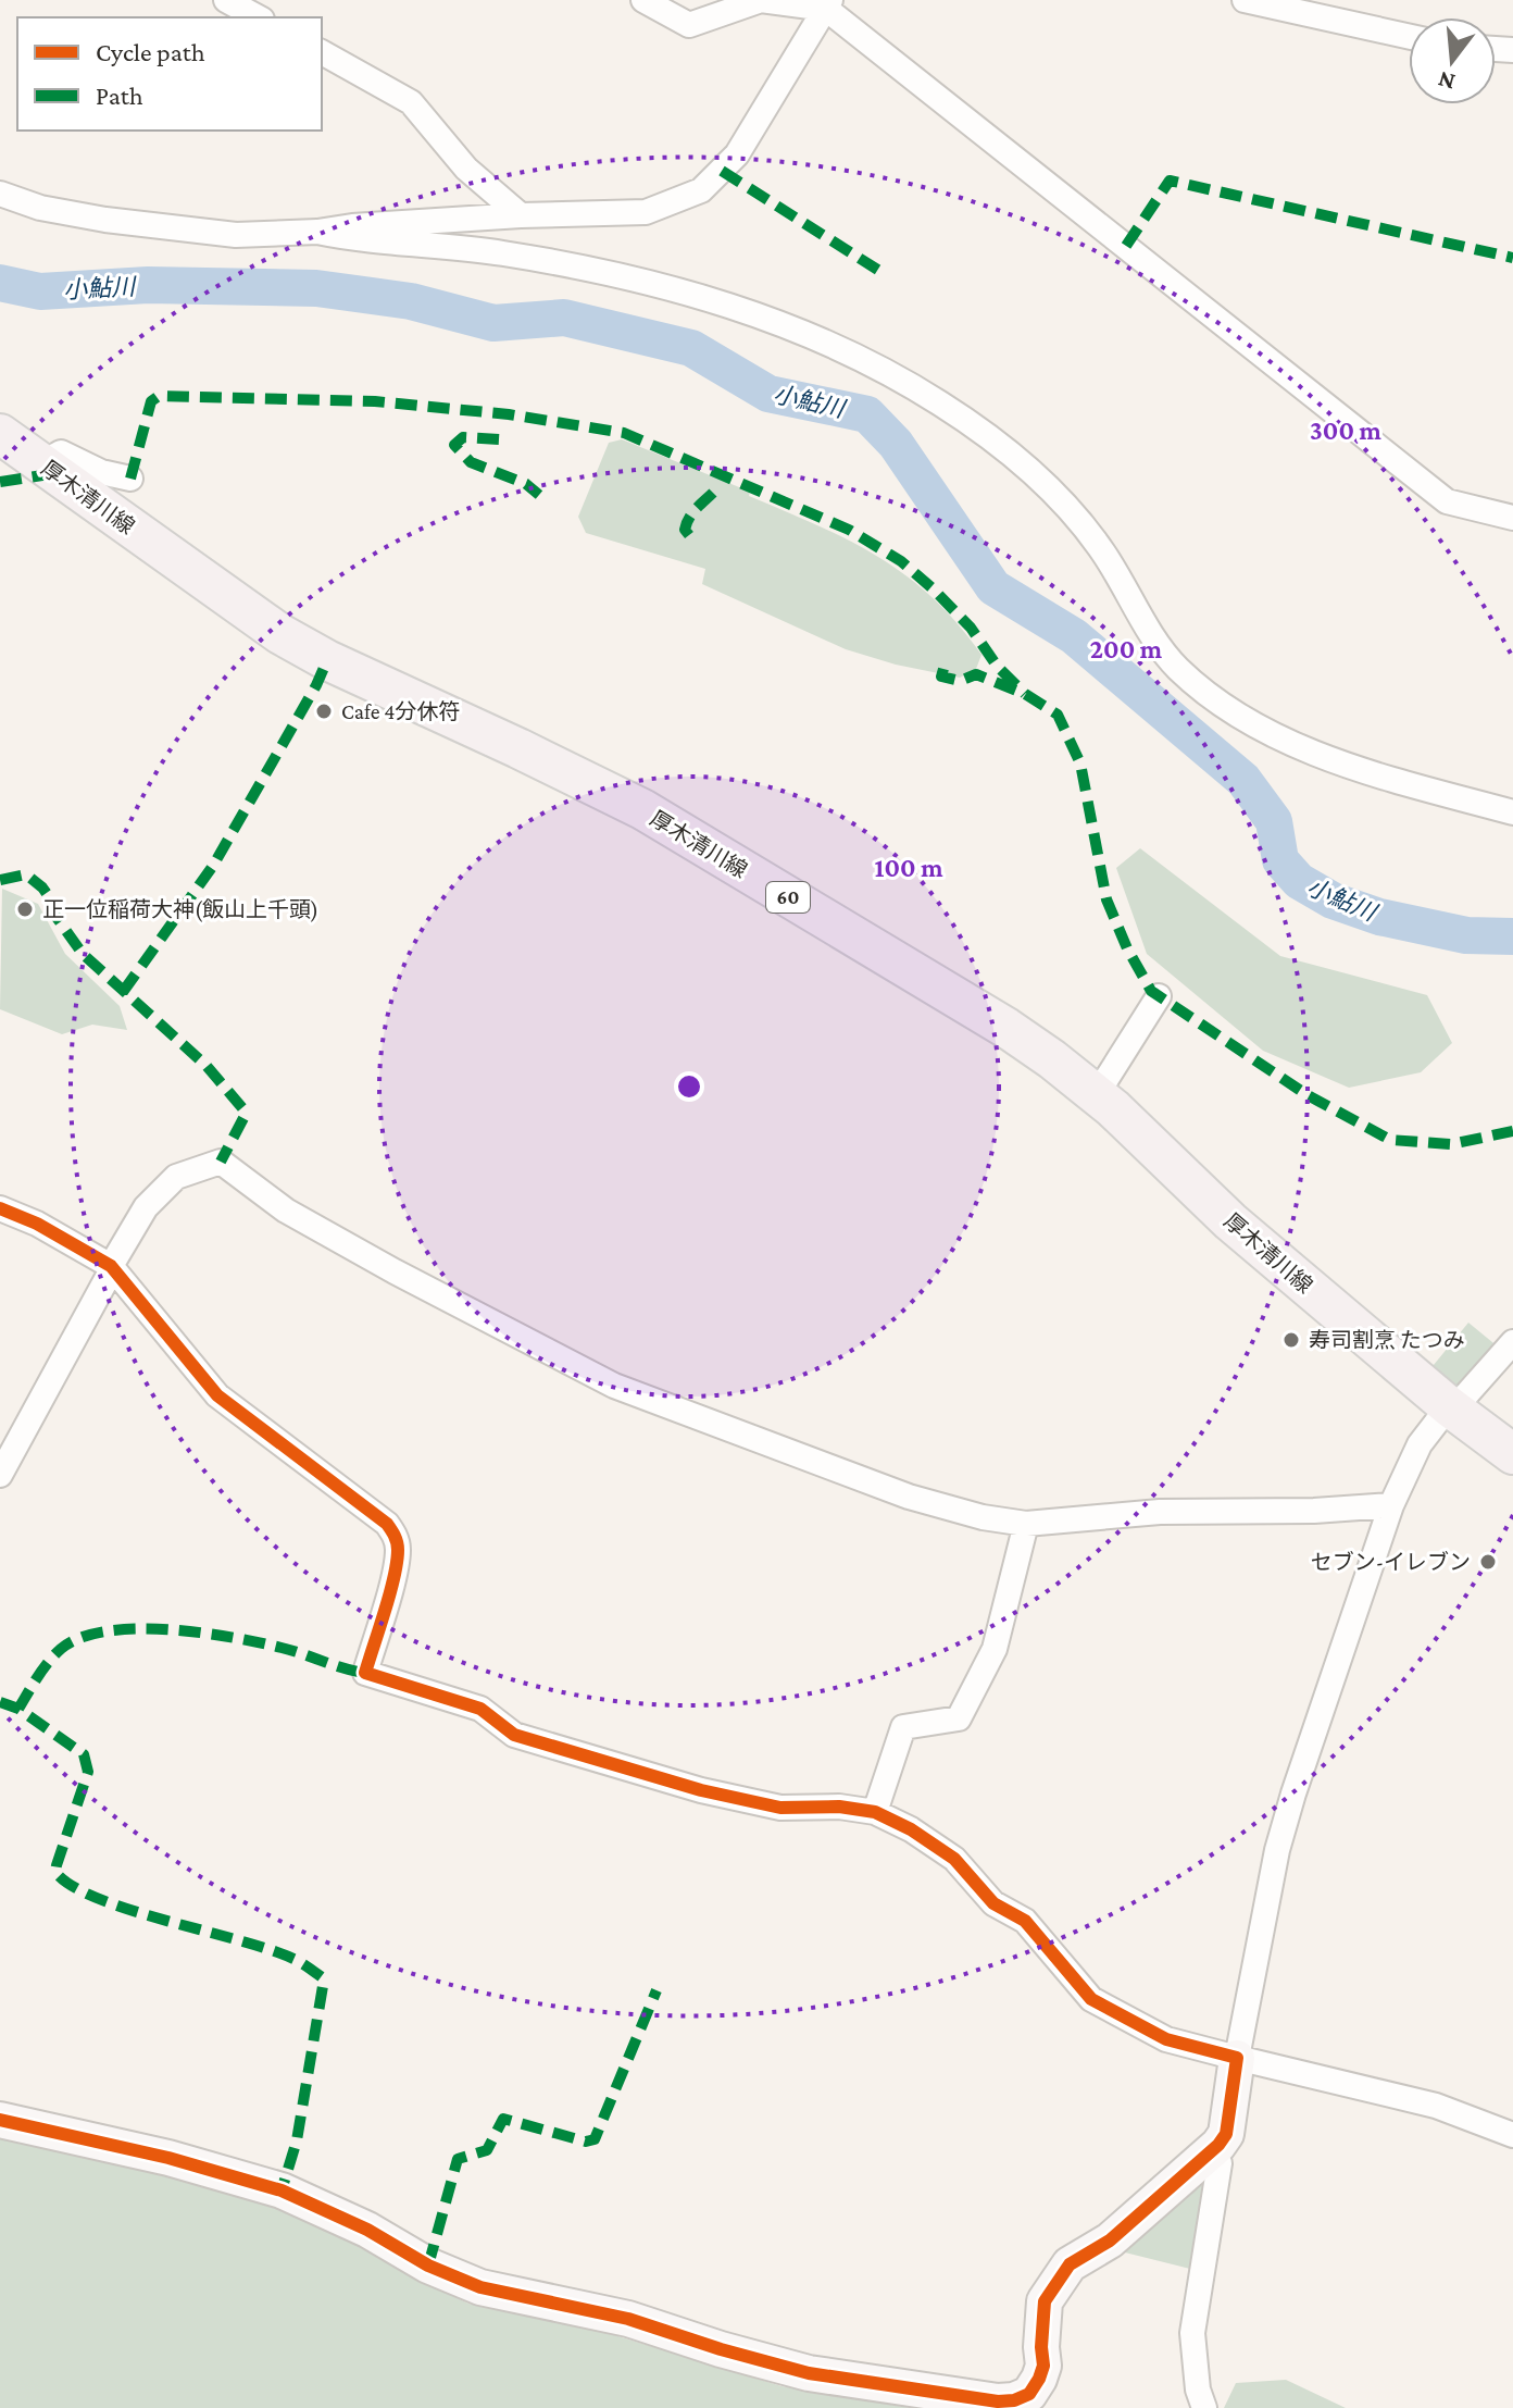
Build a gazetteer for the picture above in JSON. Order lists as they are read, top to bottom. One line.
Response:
{"streets":{"main road":["厚木清川線","60"]},"water":["小鮎川"],"places":["Cafe 4分休符","正一位稲荷大神(飯山上千頭)","寿司割烹 たつみ","セブン-イレブン"],"legend":["Cycle path","Path"],"north":"bottom","rings":["300 m","200 m","100 m"]}
